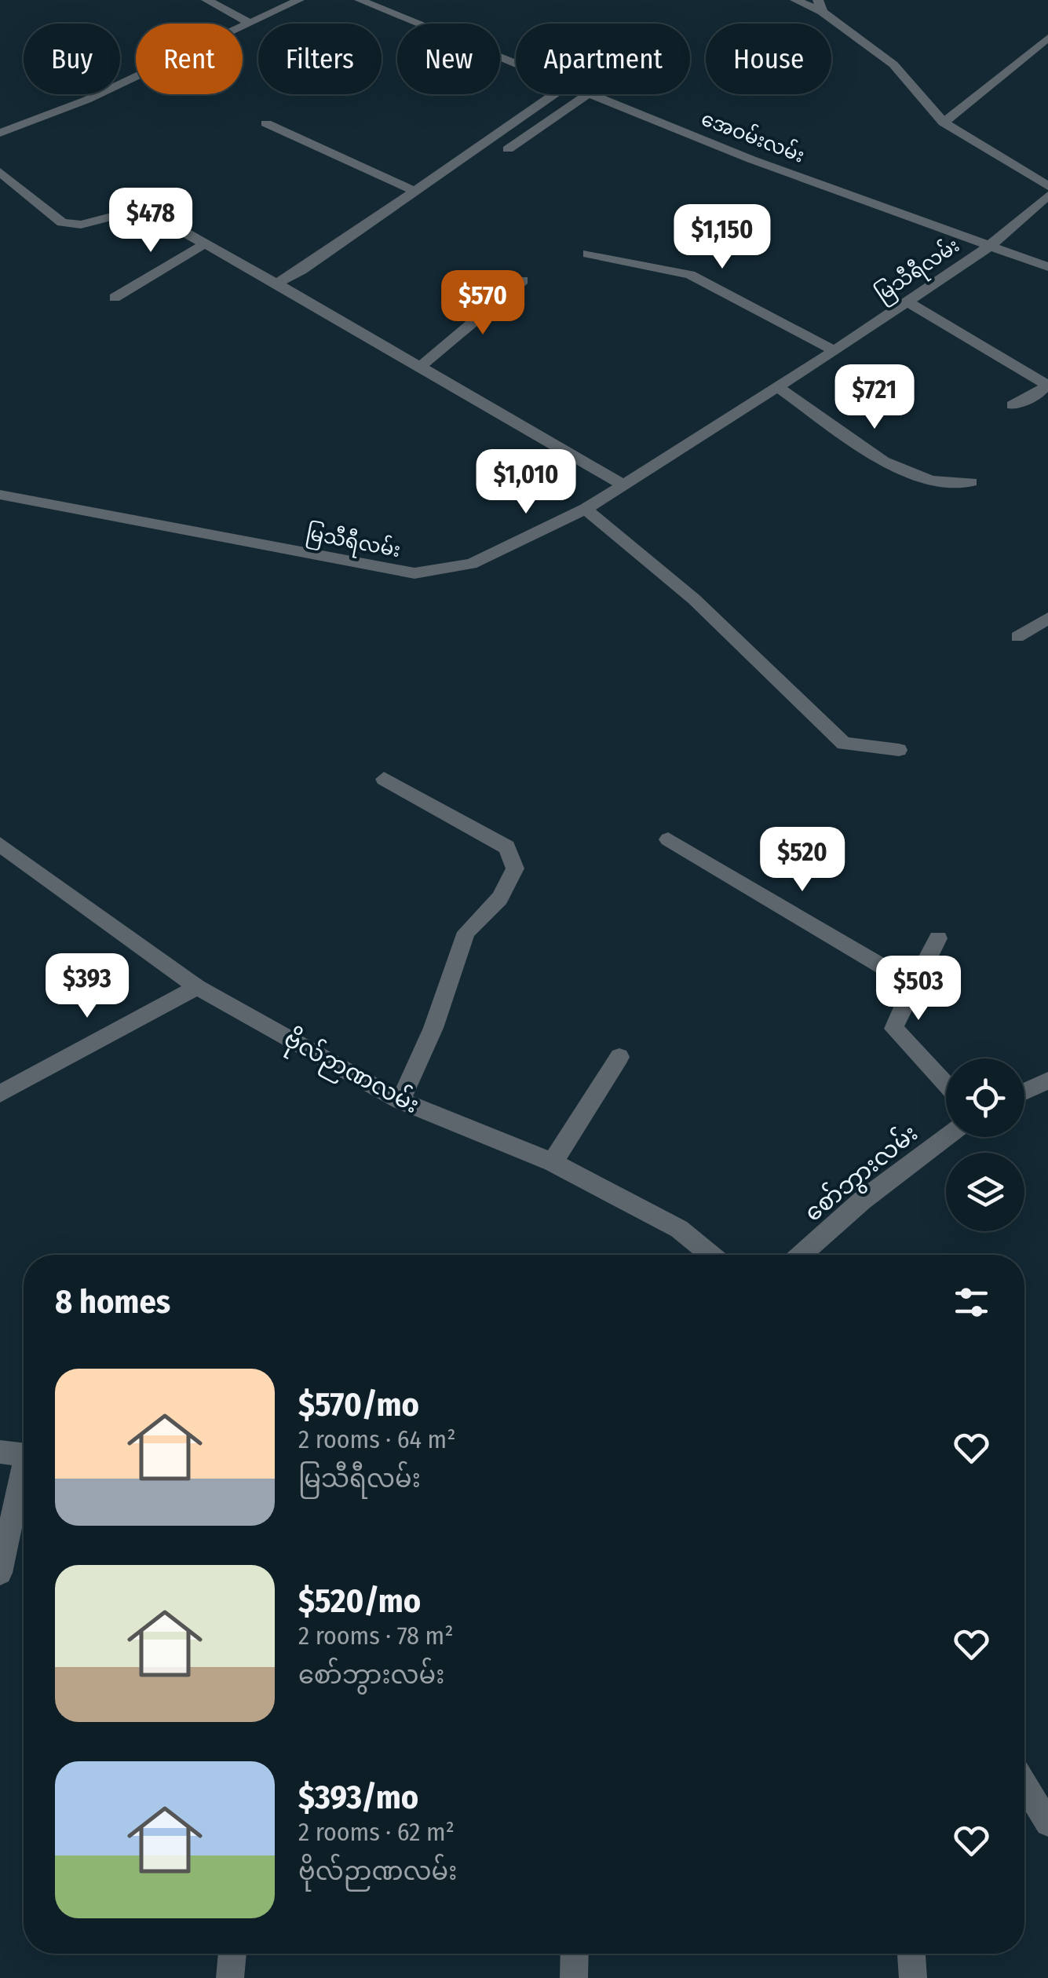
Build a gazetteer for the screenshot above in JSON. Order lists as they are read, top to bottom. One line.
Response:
{"streets":{"street":["အေဝမ်းလမ်း","မြသီရီလမ်း","ဗိုလ်ဉာဏလမ်း","စော်ဘွားလမ်း"]},"crossings":[["အေဝမ်းလမ်း","မြသီရီလမ်း"]],"page":{"chip":["Buy","Rent","Filters","New","Apartment","House"],"price":["$478","$1,150","$570","$721","$1,010","$520","$393","$503"],"heading":"8 homes","list":[{"name":"$570/mo","note":"2 rooms · 64 m² · မြသီရီလမ်း"},{"name":"$520/mo","note":"2 rooms · 78 m² · စော်ဘွားလမ်း"},{"name":"$393/mo","note":"2 rooms · 62 m² · ဗိုလ်ဉာဏလမ်း"}]}}
